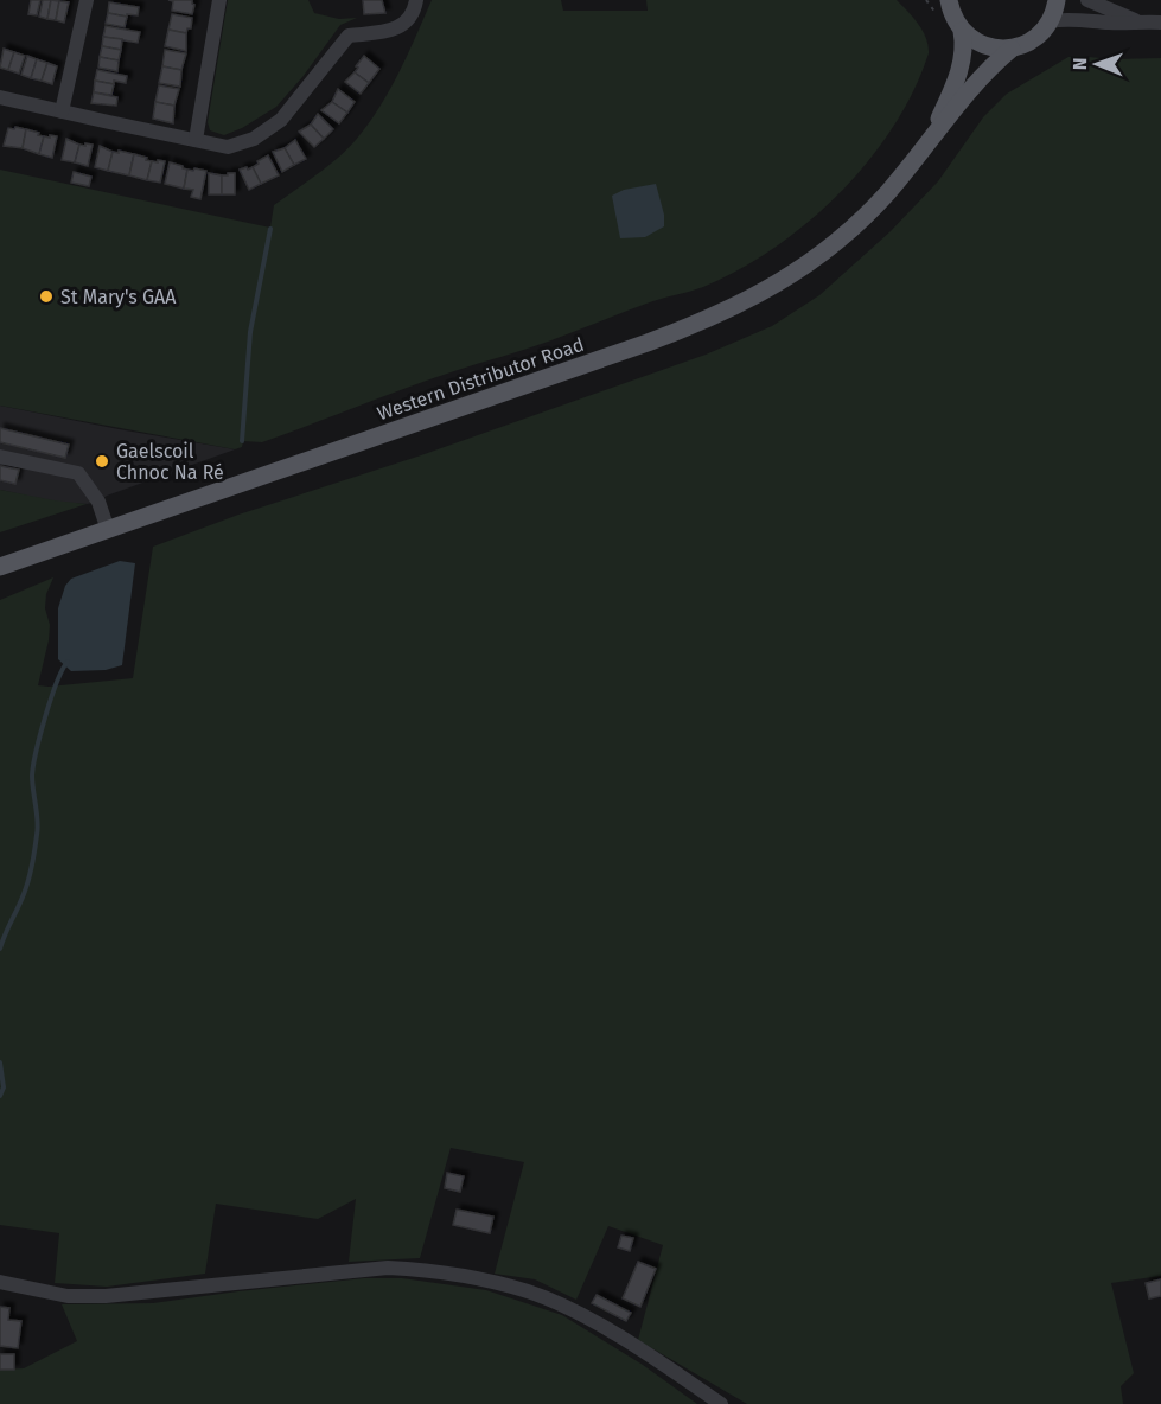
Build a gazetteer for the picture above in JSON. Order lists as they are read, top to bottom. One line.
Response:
{"streets":{"main road":["Western Distributor Road"]},"places":["St Mary's GAA","Gaelscoil Chnoc Na Ré"],"north":"left"}
